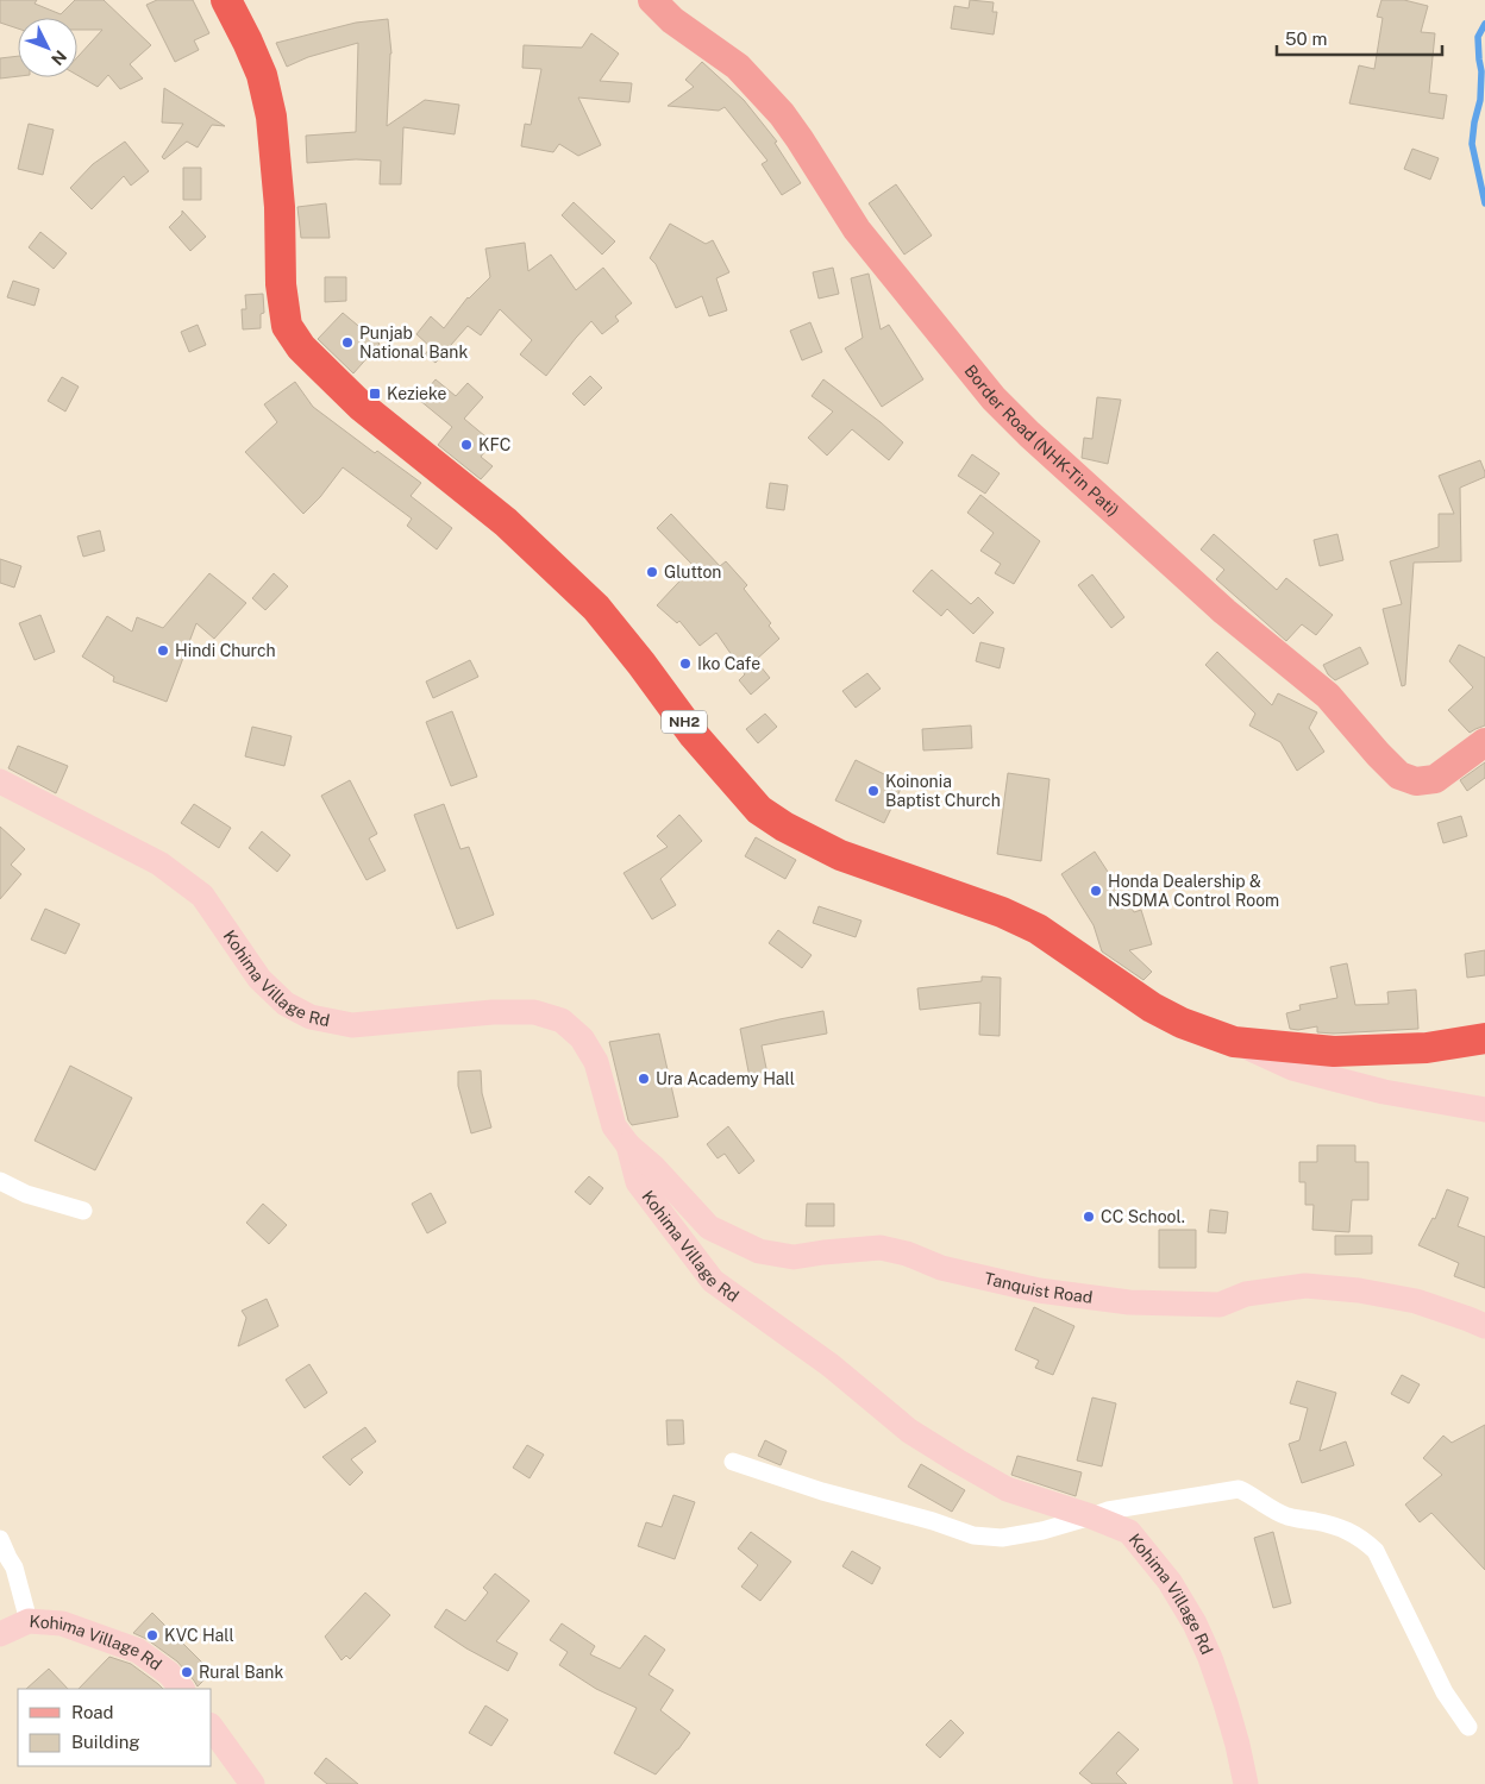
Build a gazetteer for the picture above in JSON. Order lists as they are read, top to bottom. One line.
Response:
{"streets":{"highway":["NH2"],"main road":["Border Road (NHK-Tin Pati)","Kohima Village Rd","Tanquist Road"]},"crossings":[["Kohima Village Rd","Tanquist Road"]],"places":{"other":["Punjab National Bank","KFC","Glutton","Hindi Church","Iko Cafe","Koinonia Baptist Church","Honda Dealership & NSDMA Control Room","Ura Academy Hall","CC School.","KVC Hall","Rural Bank"],"transit":["Kezieke"]},"legend":["Road","Building"],"scale_bar":"50 m","north":"bottom right"}
